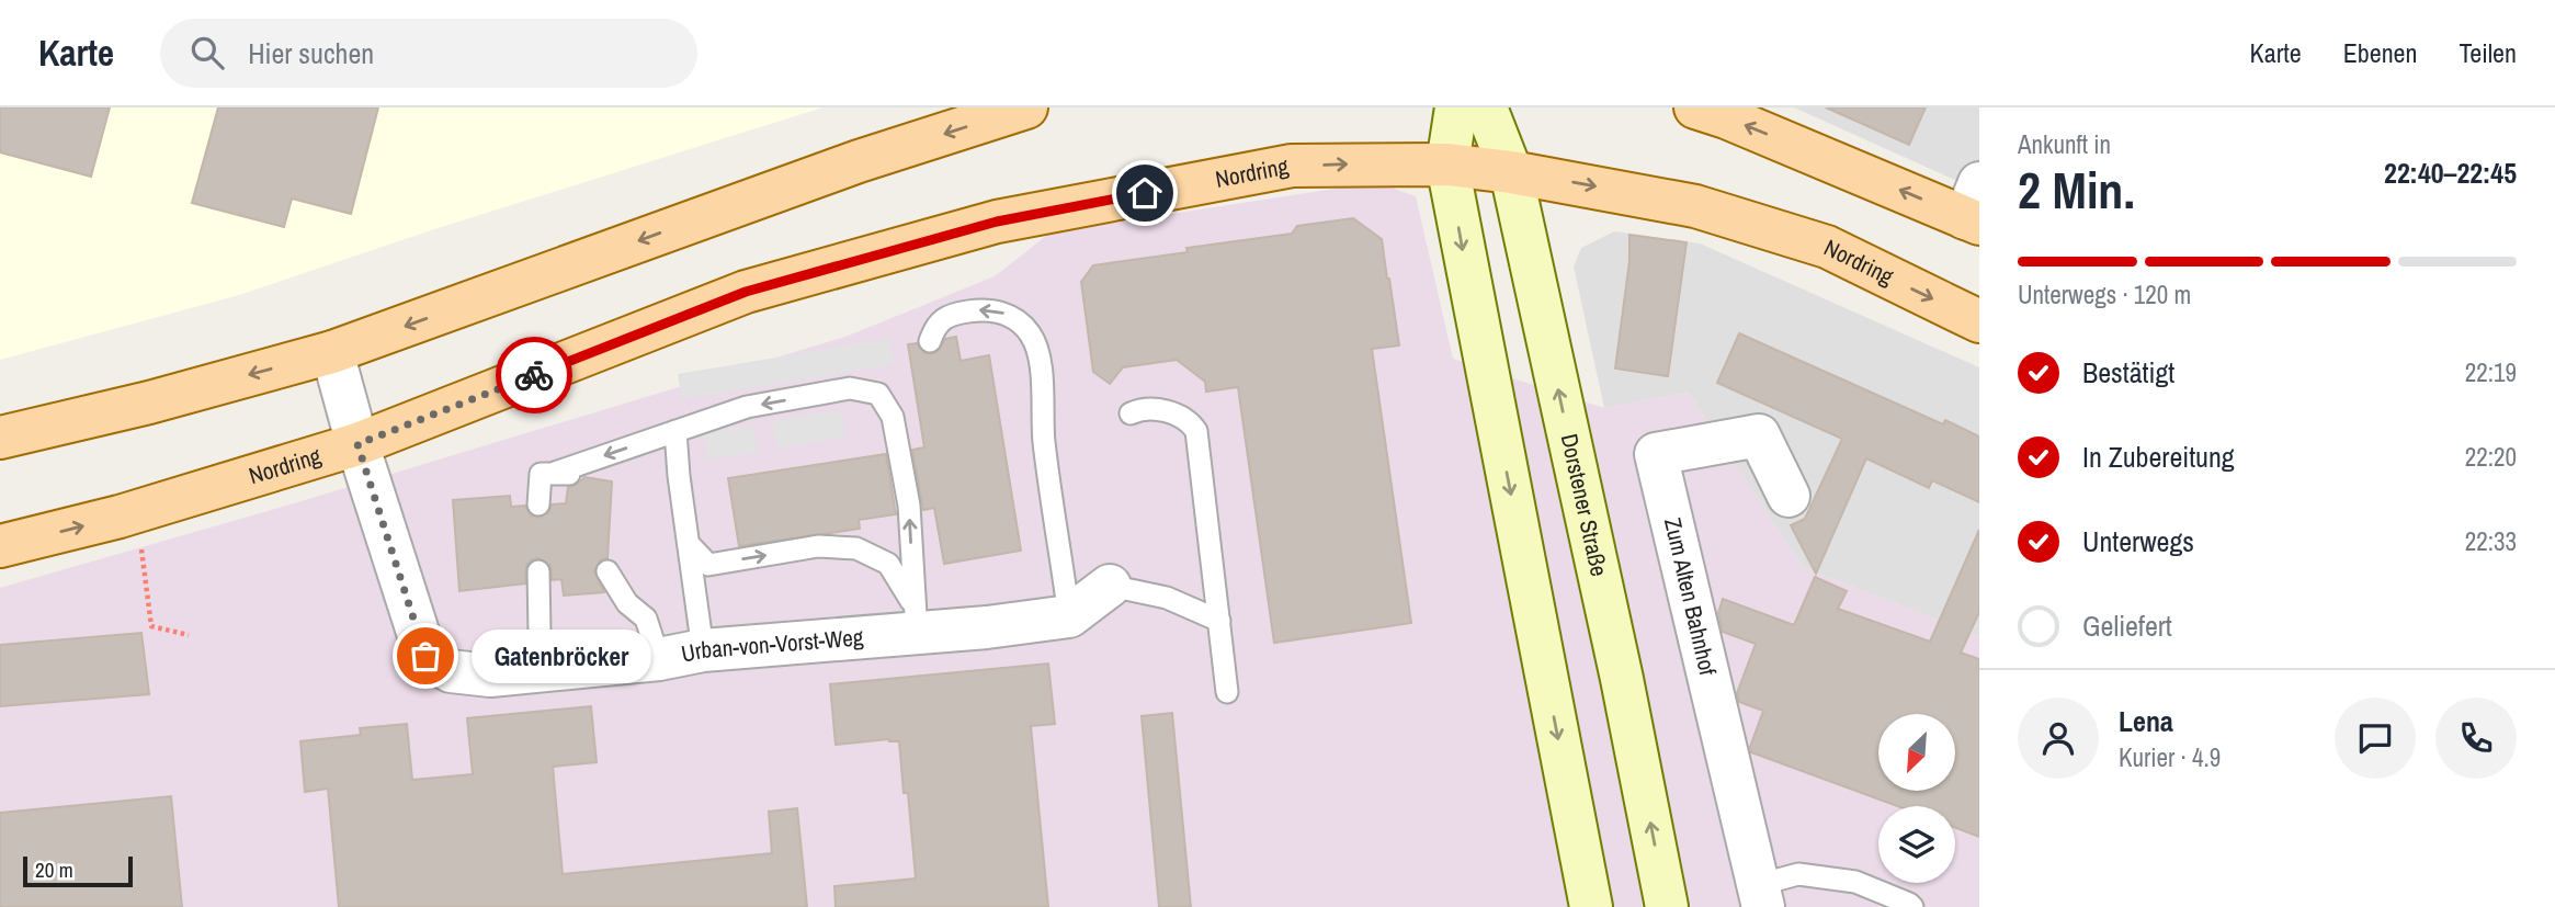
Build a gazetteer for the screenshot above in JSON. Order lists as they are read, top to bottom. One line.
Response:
{"streets":{"main road":["Nordring","Dorstener Straße"],"street":["Zum Alten Bahnhof","Urban-von-Vorst-Weg"]},"crossings":[["Nordring","Dorstener Straße"],["Nordring","Urban-von-Vorst-Weg"]],"places":["Gatenbröcker"],"scale_bar":"20 m","north":"bottom left","page":{"header":"Karte","search":"Hier suchen","nav":["Karte","Ebenen","Teilen"],"heading":["2 Min.","Ankunft in","22:40–22:45"],"panel":["Lena","Kurier · 4.9"],"bar":"Unterwegs · 120 m","list":[["Bestätigt","22:19"],["In Zubereitung","22:20"],["Unterwegs","22:33"],"Geliefert"],"bubble":"Gatenbröcker","scale":"20 m"}}
